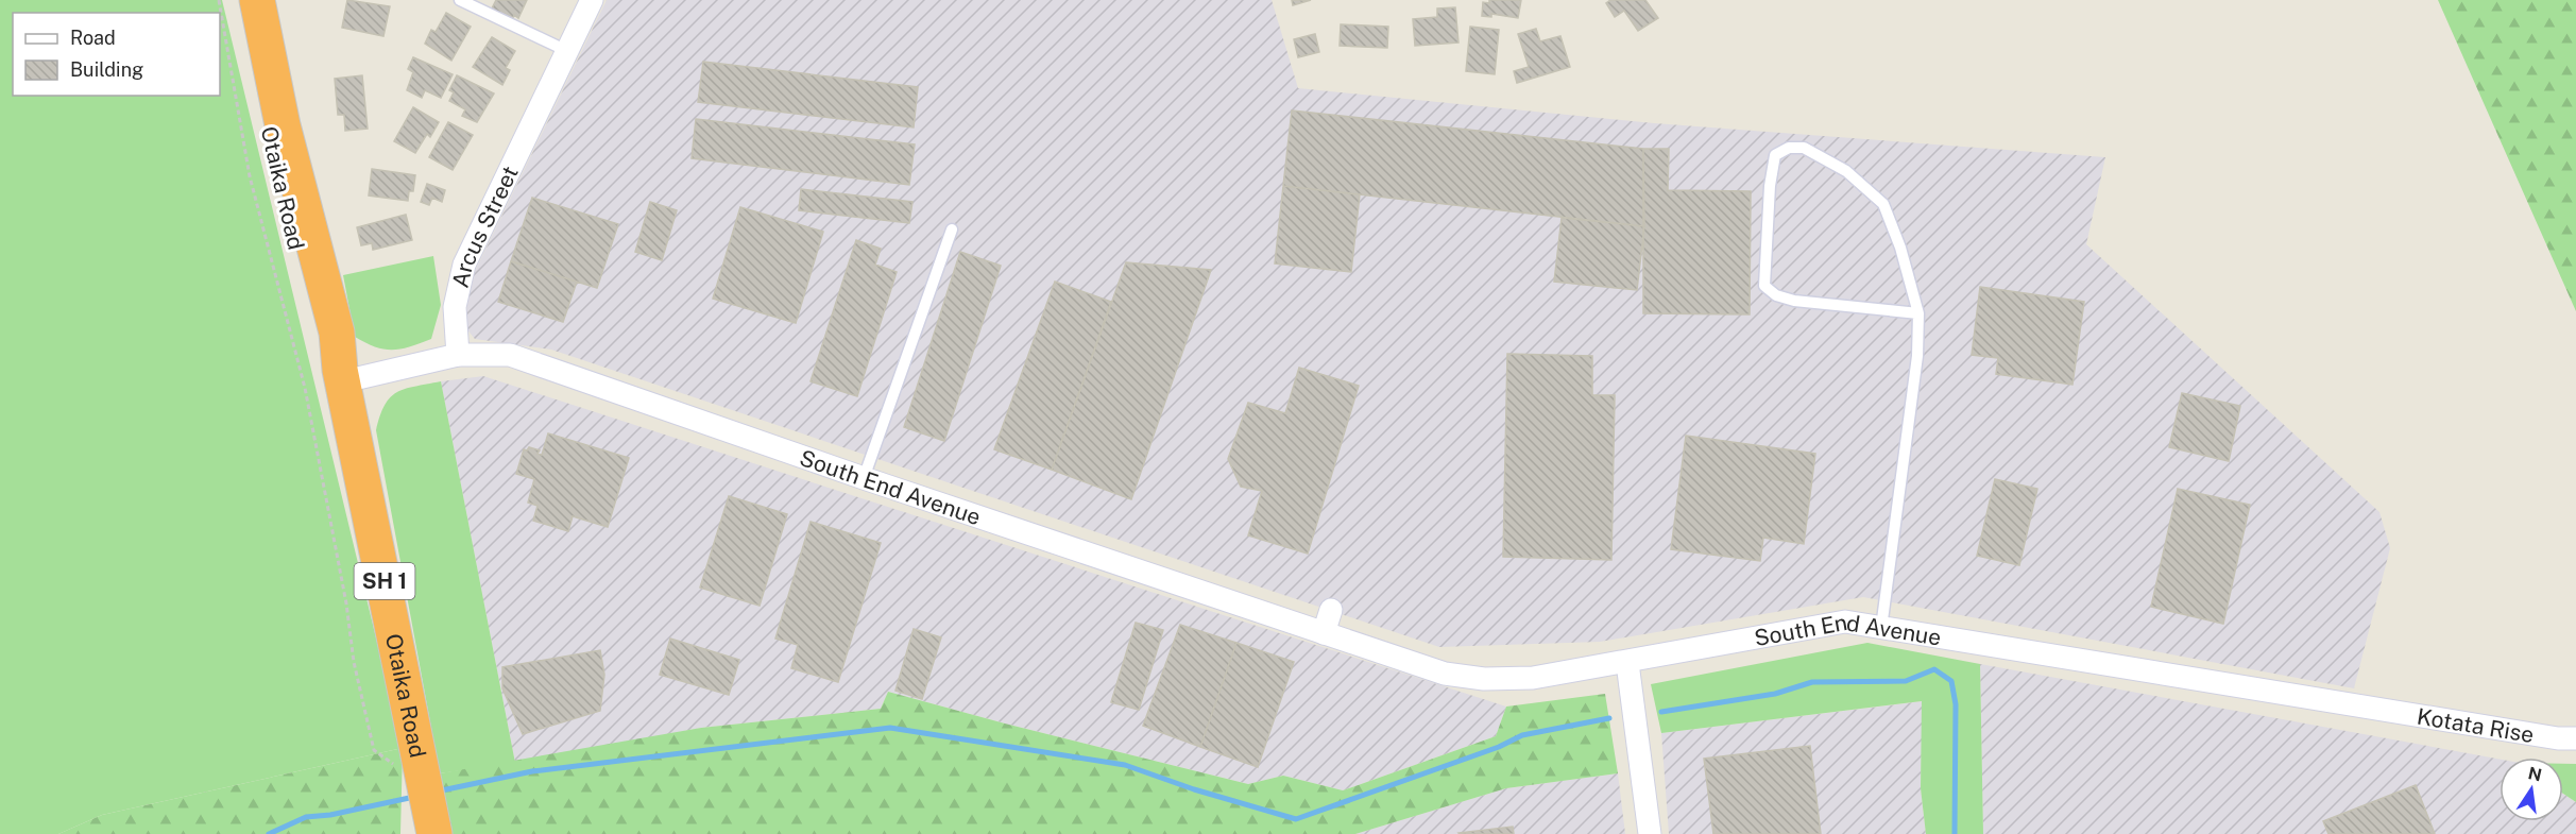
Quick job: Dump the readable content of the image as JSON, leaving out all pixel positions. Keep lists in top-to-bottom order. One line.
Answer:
{"streets":{"highway":["Otaika Road","SH 1"],"street":["Arcus Street","South End Avenue","Kotata Rise"]},"crossings":[["Arcus Street","South End Avenue"],["South End Avenue","Kotata Rise"]],"legend":["Road","Building"],"north":"top"}
